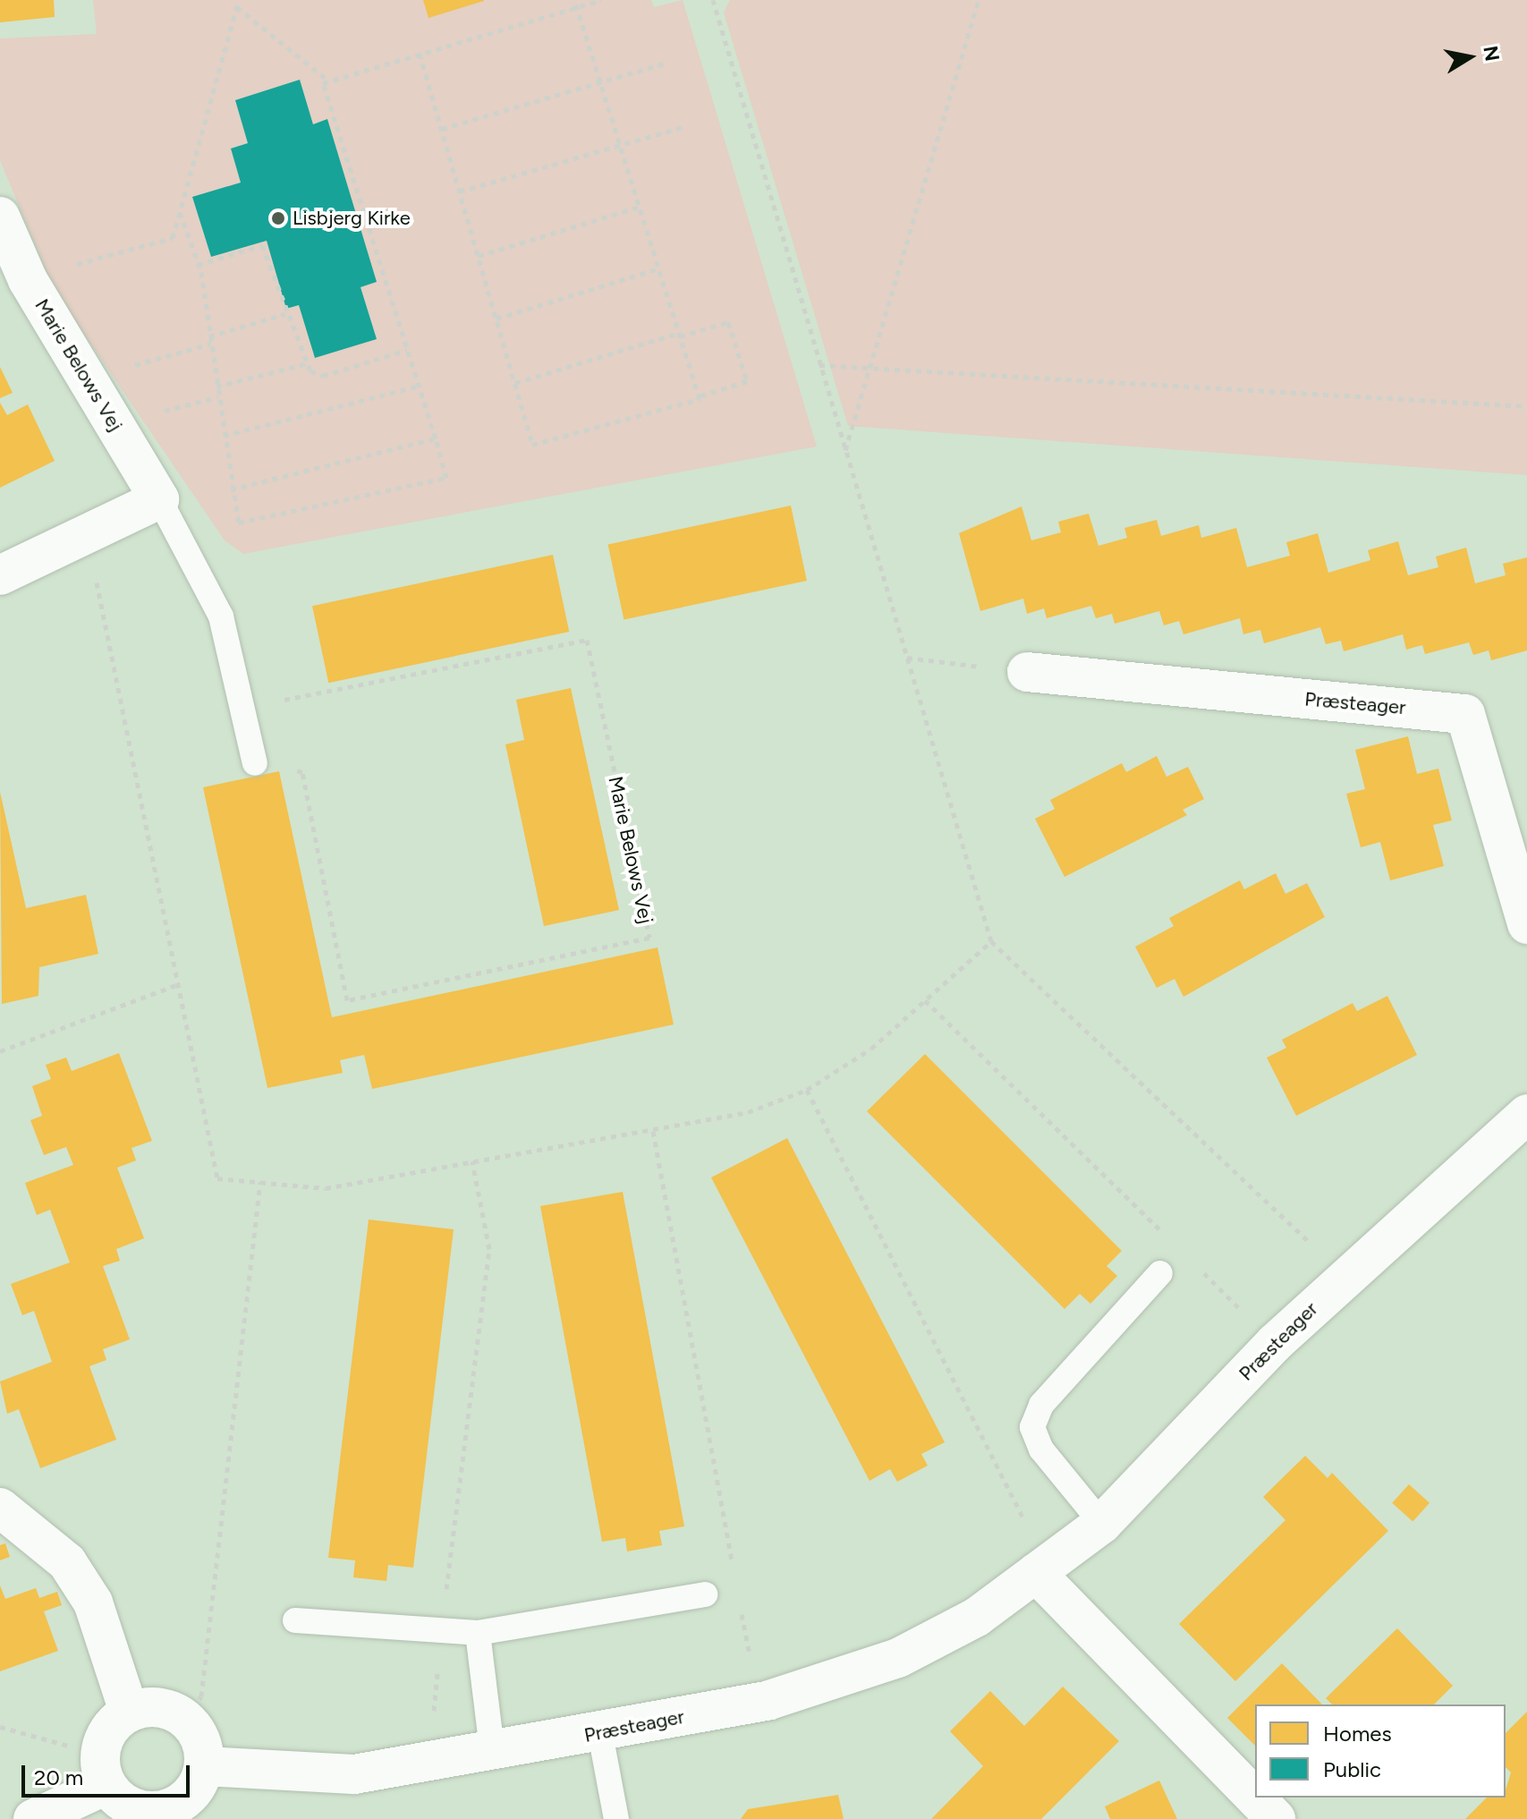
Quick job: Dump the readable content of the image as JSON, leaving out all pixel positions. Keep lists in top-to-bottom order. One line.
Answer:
{"streets":{"street":["Marie Belows Vej","Præsteager"]},"places":["Lisbjerg Kirke"],"legend":["Homes","Public"],"scale_bar":"20 m","north":"right"}
